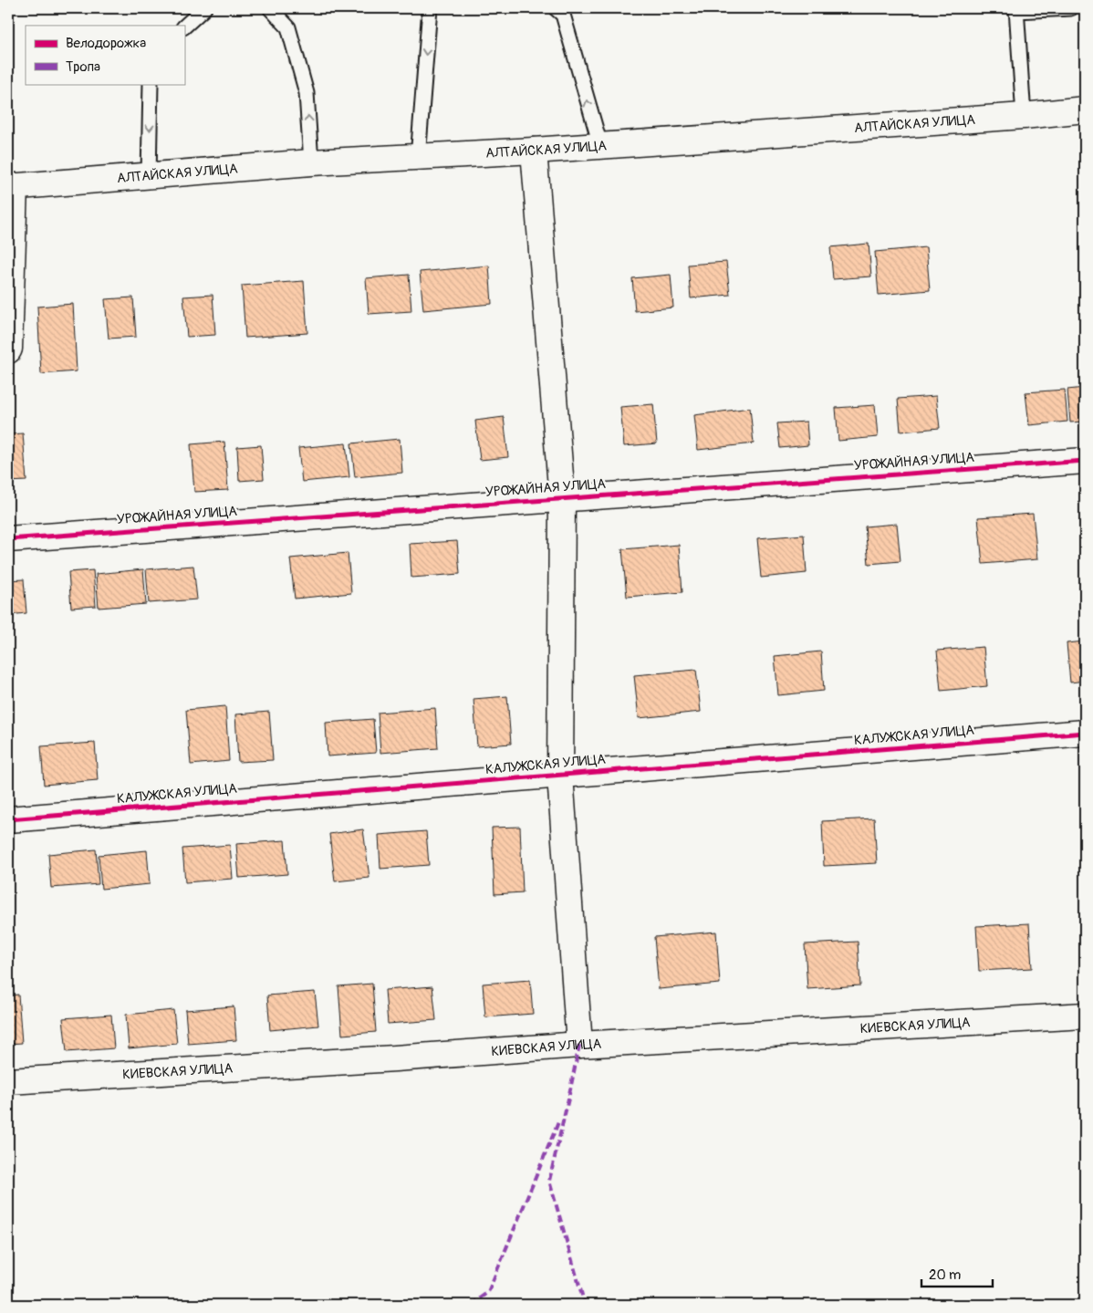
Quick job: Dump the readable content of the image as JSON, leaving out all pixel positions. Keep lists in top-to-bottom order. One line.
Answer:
{"streets":{"street":["АЛТАЙСКАЯ УЛИЦА","УРОЖАЙНАЯ УЛИЦА","КАЛУЖСКАЯ УЛИЦА","КИЕВСКАЯ УЛИЦА"]},"legend":["Велодорожка","Тропа"],"scale_bar":"20 m"}
